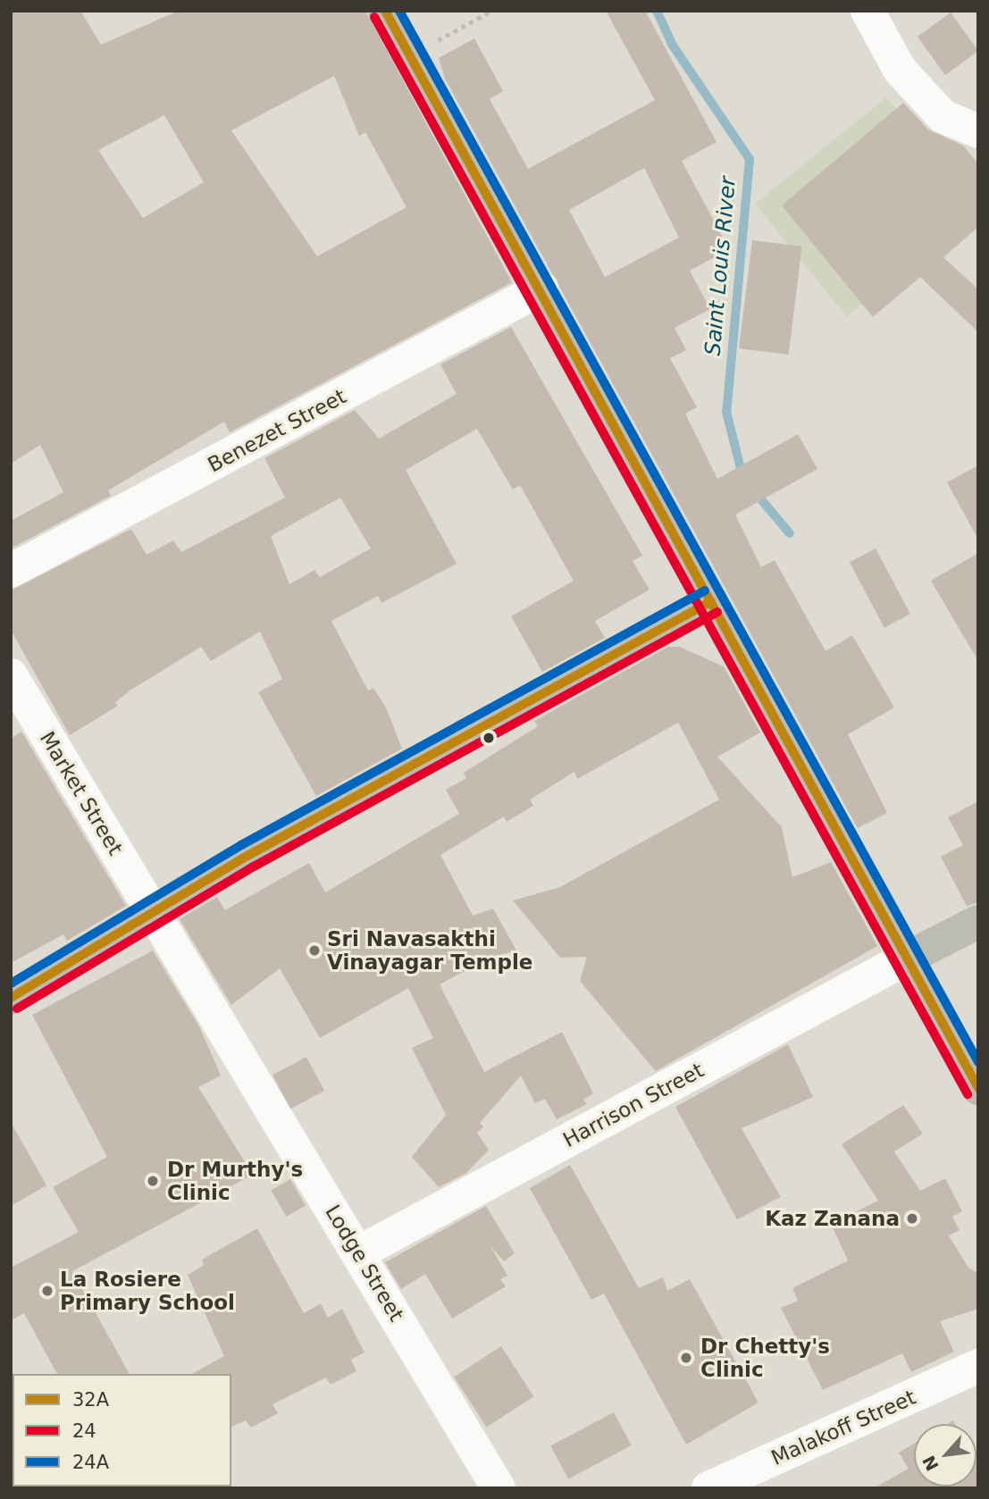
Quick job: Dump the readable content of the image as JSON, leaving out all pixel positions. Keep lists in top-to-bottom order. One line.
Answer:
{"streets":{"street":["Benezet Street","Market Street","Harrison Street","Lodge Street","Malakoff Street"]},"crossings":[["Market Street","Lodge Street"],["Harrison Street","Lodge Street"]],"water":["Saint Louis River"],"places":["Sri Navasakthi Vinayagar Temple","Dr Murthy's Clinic","Kaz Zanana","La Rosiere Primary School","Dr Chetty's Clinic"],"lines":["transit line 32A","transit line 24A","transit line 24"],"legend":["32A","24","24A"],"north":"bottom left"}
